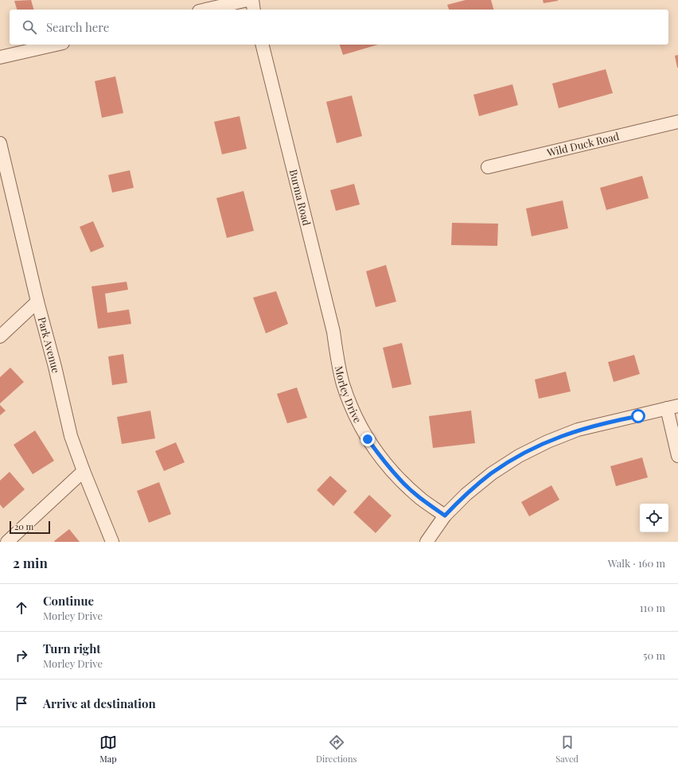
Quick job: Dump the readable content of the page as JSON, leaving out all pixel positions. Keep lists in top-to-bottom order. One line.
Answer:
{"streets":{"street":["Wild Duck Road","Burma Road","Park Avenue","Morley Drive"]},"crossings":[["Burma Road","Morley Drive"]],"scale_bar":"20 m","page":{"search":"Search here","scale":"20 m","heading":["2 min","Walk · 160 m"],"list":[["Continue","Morley Drive","110 m"],["Turn right","Morley Drive","50 m"],"Arrive at destination"],"nav":["Map","Directions","Saved"]}}
